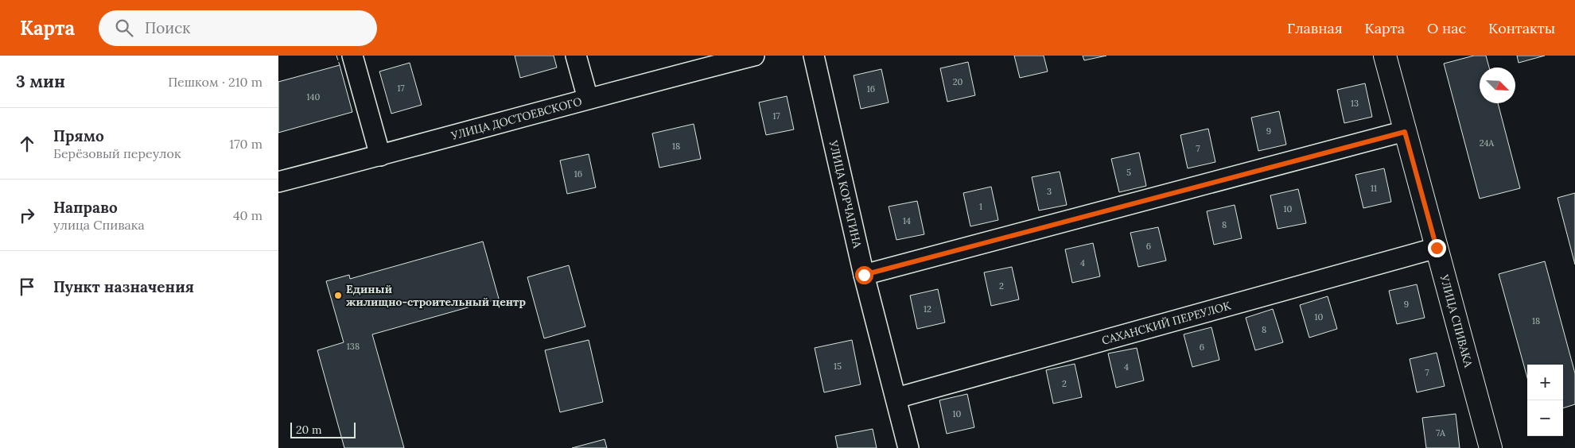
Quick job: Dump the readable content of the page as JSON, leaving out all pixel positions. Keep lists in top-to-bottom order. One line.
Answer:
{"streets":{"street":["УЛИЦА ДОСТОЕВСКОГО","УЛИЦА КОРЧАГИНА","УЛИЦА СПИВАКА","САХАНСКИЙ ПЕРЕУЛОК"]},"crossings":[["УЛИЦА КОРЧАГИНА","САХАНСКИЙ ПЕРЕУЛОК"],["УЛИЦА СПИВАКА","САХАНСКИЙ ПЕРЕУЛОК"]],"places":["Единый жилищно-строительный центр"],"house_numbers":["20","17","16","140","13","17","9","24А","18","7","5","16","11","3","1","10","14","8","6","4","2","9","12","10","18","8","138","6","15","4","7","2","10","7А"],"scale_bar":"20 m","north":"bottom right","page":{"header":"Карта","search":"Поиск","nav":["Главная","Карта","О нас","Контакты"],"heading":["3 мин","Пешком · 210 m"],"list":[["Прямо","Берёзовый переулок","170 m"],["Направо","улица Спивака","40 m"],"Пункт назначения"],"map_buttons":["+","−"],"scale":"20 m"}}
